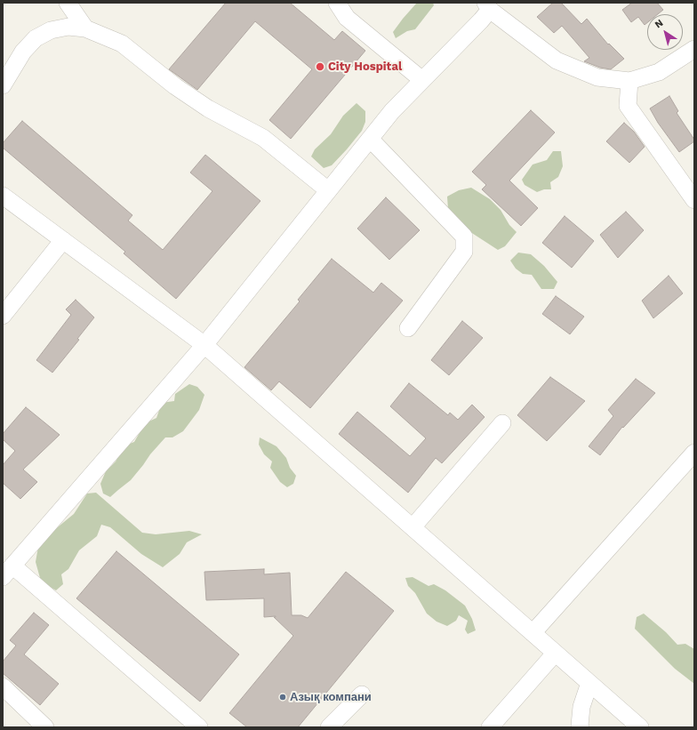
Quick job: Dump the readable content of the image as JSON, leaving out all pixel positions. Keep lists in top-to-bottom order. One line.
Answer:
{"places":["City Hospital","Азық компани"],"north":"top left"}
